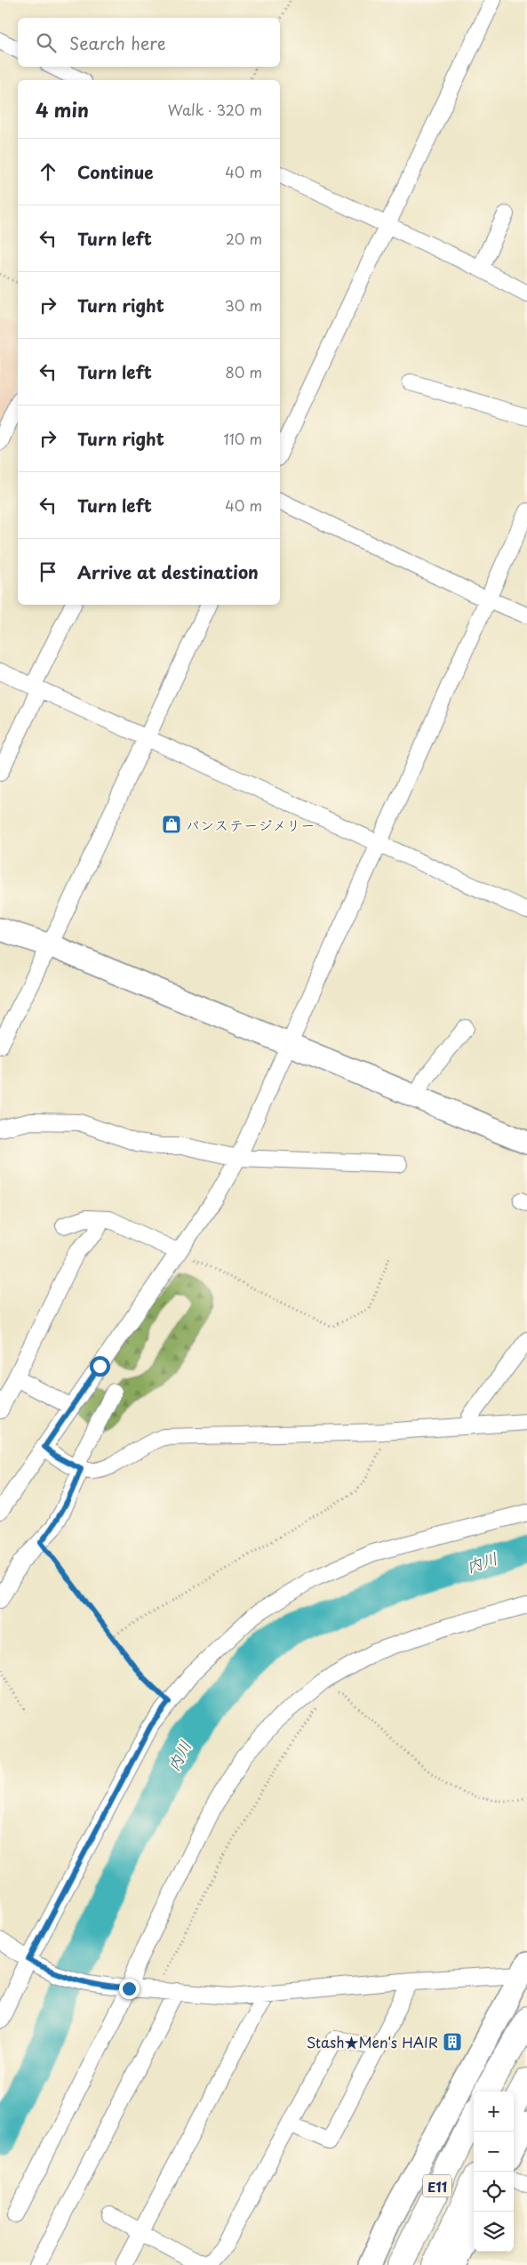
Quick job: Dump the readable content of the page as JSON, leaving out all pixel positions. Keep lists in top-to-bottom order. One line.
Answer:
{"streets":{"highway":["E11"]},"water":["内川"],"places":{"shop":["パンステージメリー"],"building":["Stash★Men's HAIR"]},"page":{"search":"Search here","heading":["4 min","Walk · 320 m"],"list":[["Continue","40 m"],["Turn left","20 m"],["Turn right","30 m"],["Turn left","80 m"],["Turn right","110 m"],["Turn left","40 m"],"Arrive at destination"],"map_buttons":["+","−"]}}
